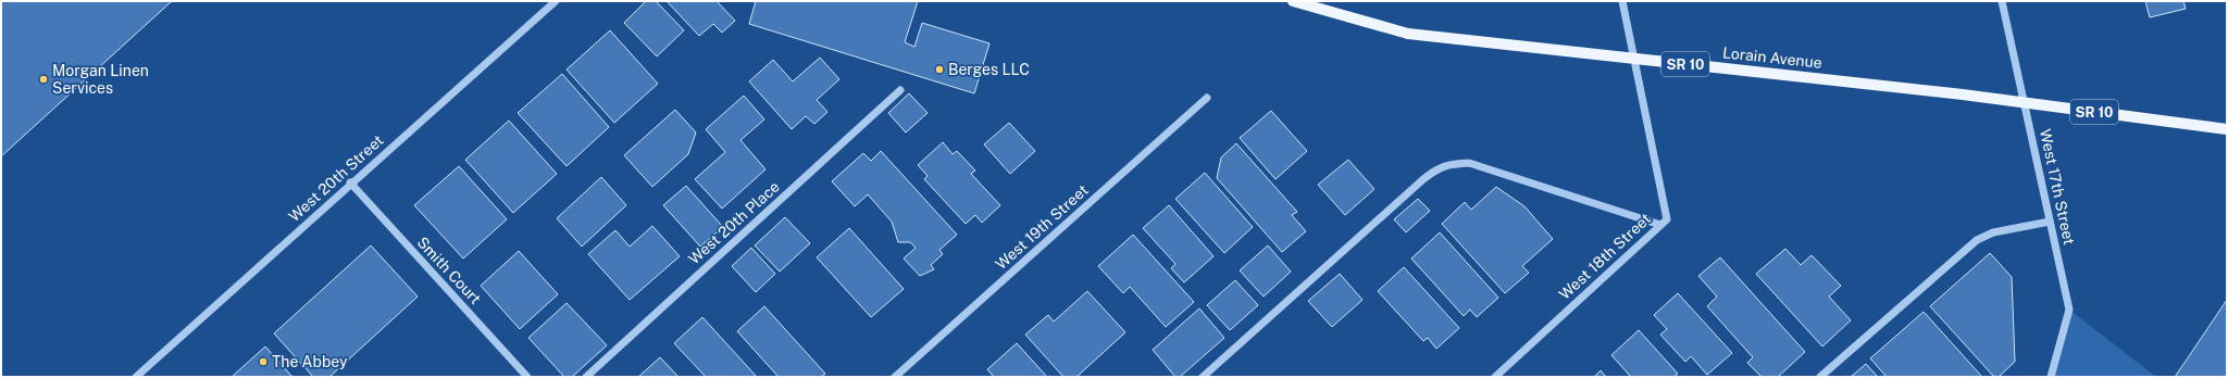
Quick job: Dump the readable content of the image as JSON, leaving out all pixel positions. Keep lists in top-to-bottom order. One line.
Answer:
{"streets":{"main road":["Lorain Avenue","SR 10"],"street":["West 20th Street","West 17th Street","West 20th Place","West 19th Street","West 18th Street","Smith Court"]},"crossings":[["West 20th Street","Smith Court"]],"places":["Berges LLC","Morgan Linen Services","The Abbey"]}
